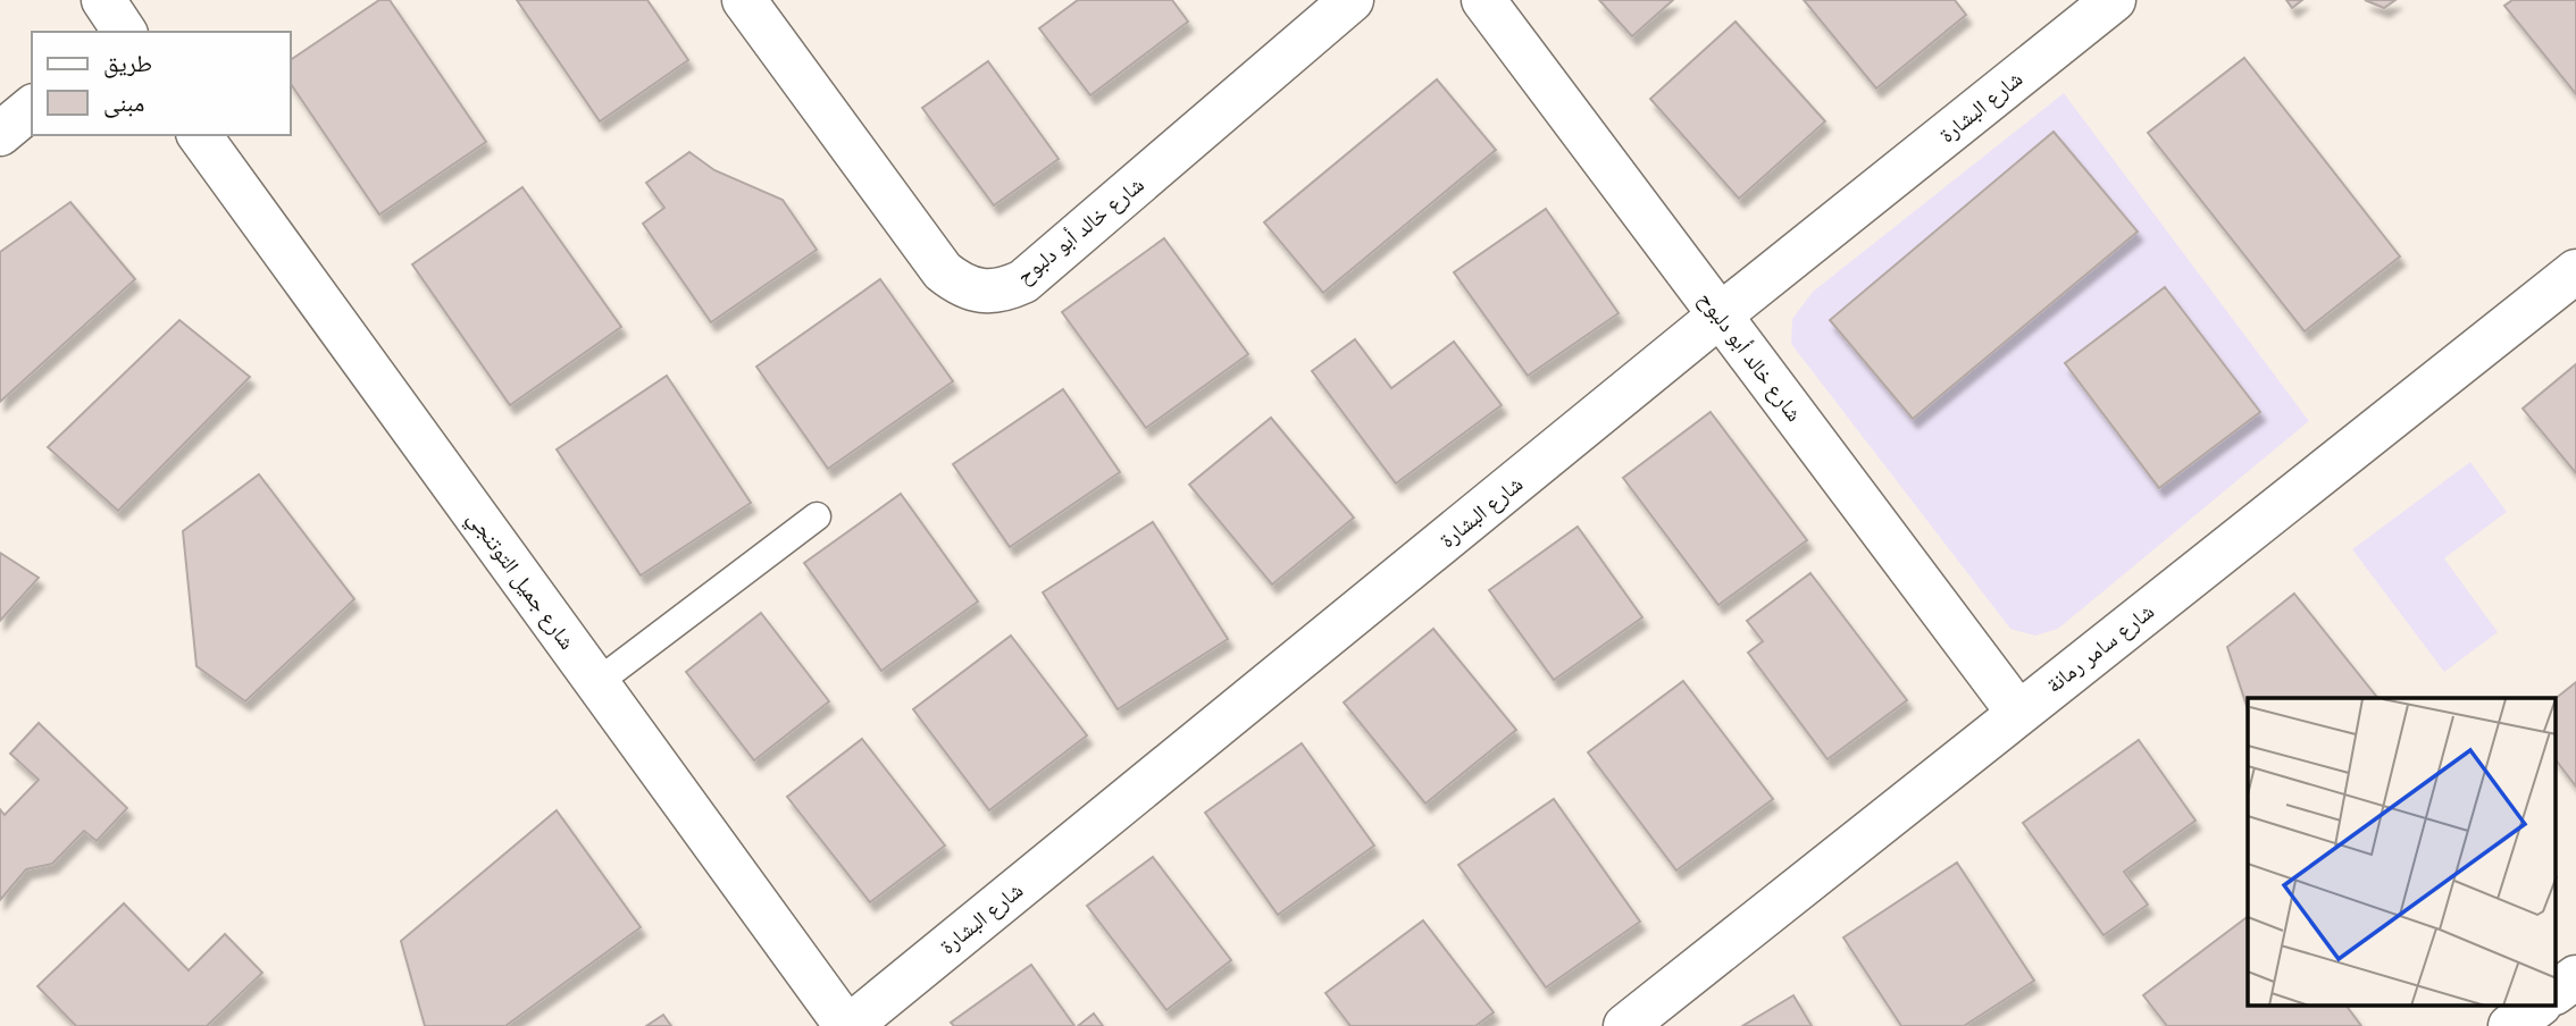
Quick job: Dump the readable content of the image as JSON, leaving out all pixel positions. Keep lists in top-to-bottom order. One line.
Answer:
{"streets":{"street":["شارع البشارة","شارع خالد أبو دلبوح","شارع جميل التوتنجي","شارع سامر رمانة"]},"crossings":[["شارع البشارة","شارع خالد أبو دلبوح"],["شارع البشارة","شارع جميل التوتنجي"],["شارع خالد أبو دلبوح","شارع سامر رمانة"]],"legend":["طريق","مبنى"]}
